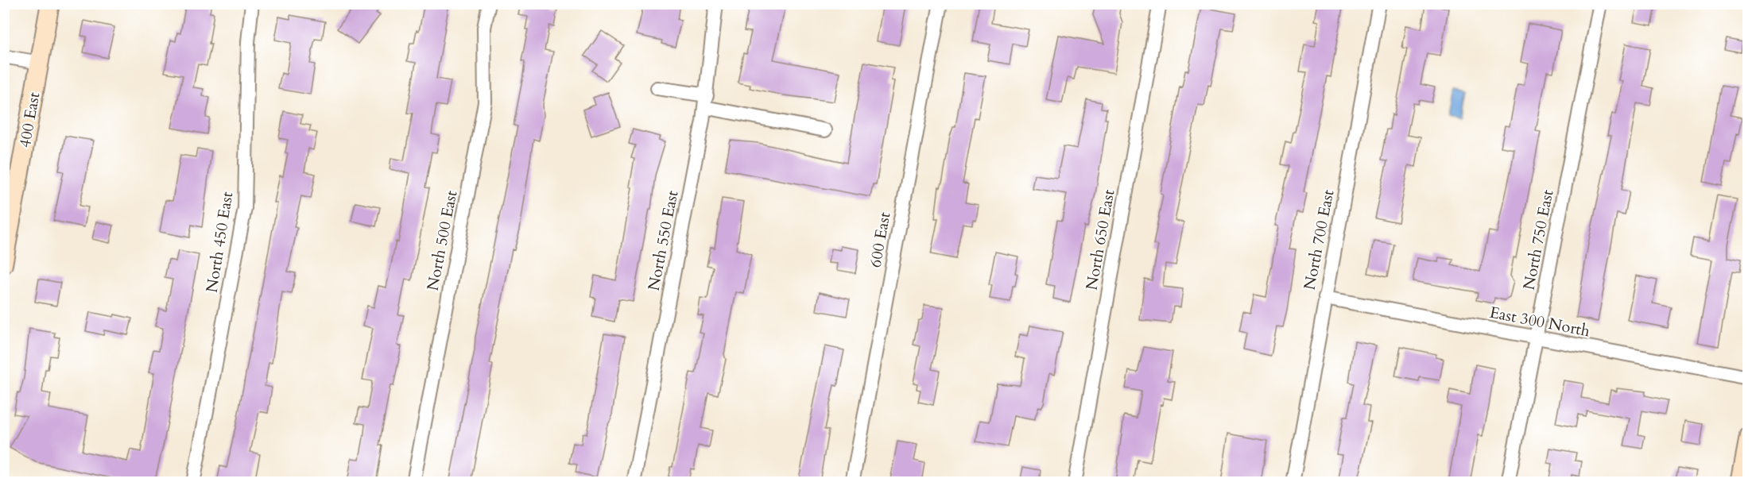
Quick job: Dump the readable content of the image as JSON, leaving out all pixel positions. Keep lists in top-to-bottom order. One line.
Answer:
{"streets":{"street":["400 East","600 East","North 650 East","North 700 East","North 750 East","North 500 East","North 550 East","North 450 East","East 300 North"]},"crossings":[["North 700 East","East 300 North"],["North 750 East","East 300 North"]]}
